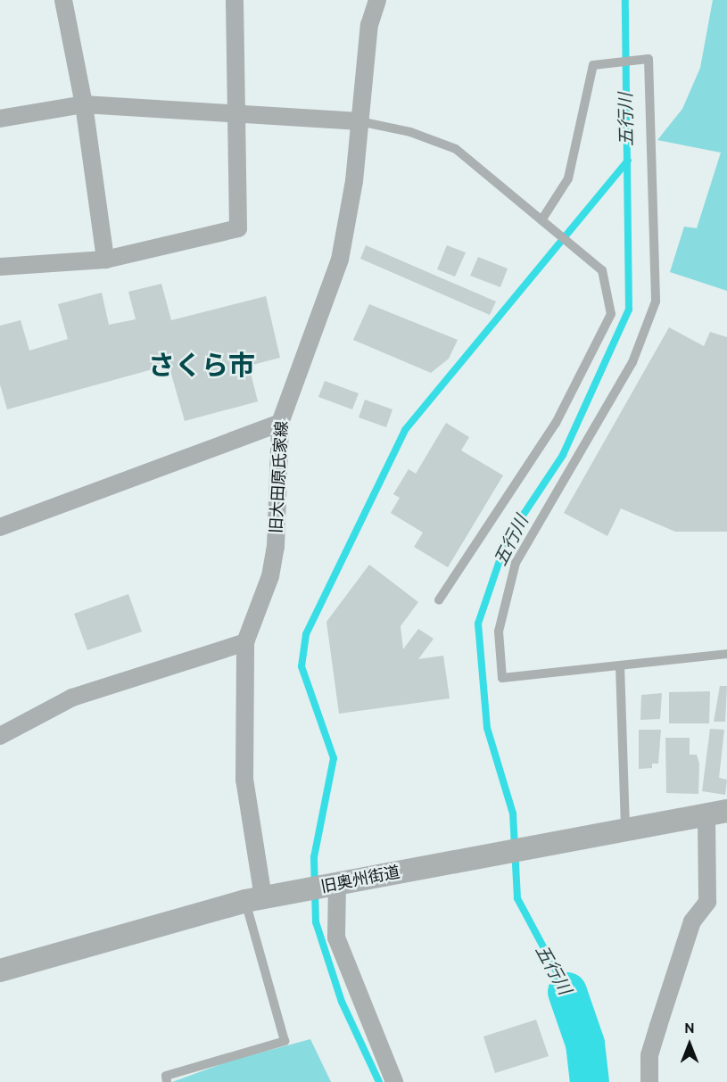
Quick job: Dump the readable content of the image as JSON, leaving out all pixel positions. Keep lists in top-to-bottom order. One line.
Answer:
{"streets":{"street":["旧大田原氏家線","旧奥州街道"]},"crossings":[["旧大田原氏家線","旧奥州街道"]],"districts":["さくら市"],"water":["五行川"],"north":"top"}
